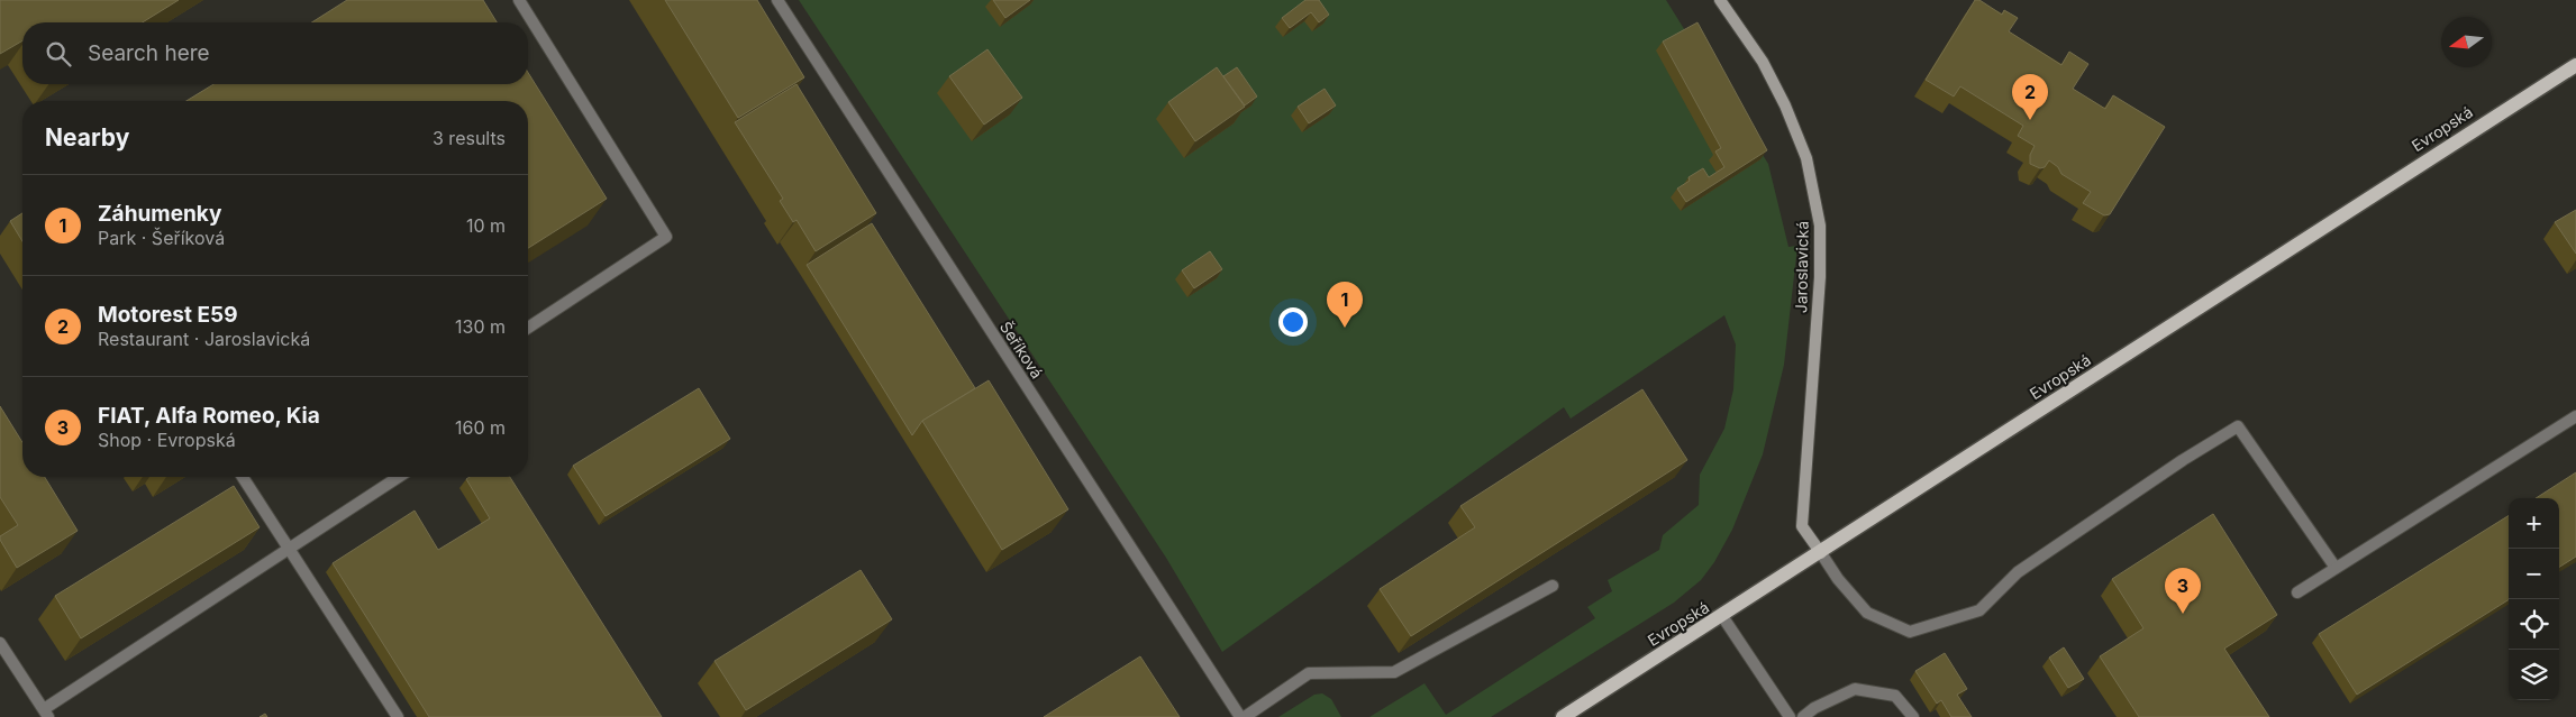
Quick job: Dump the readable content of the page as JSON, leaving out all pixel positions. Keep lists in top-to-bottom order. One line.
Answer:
{"streets":{"main road":["Evropská"],"street":["Jaroslavická","Šeříková"]},"crossings":[["Evropská","Jaroslavická"]],"north":"left","page":{"search":"Search here","pins":["2","1","3"],"heading":["Nearby","3 results"],"list":[{"mark":"1","name":"Záhumenky","note":"Park · Šeříková","value":"10 m"},{"mark":"2","name":"Motorest E59","note":"Restaurant · Jaroslavická","value":"130 m"},{"mark":"3","name":"FIAT, Alfa Romeo, Kia","note":"Shop · Evropská","value":"160 m"}],"map_buttons":["+","−"]}}
